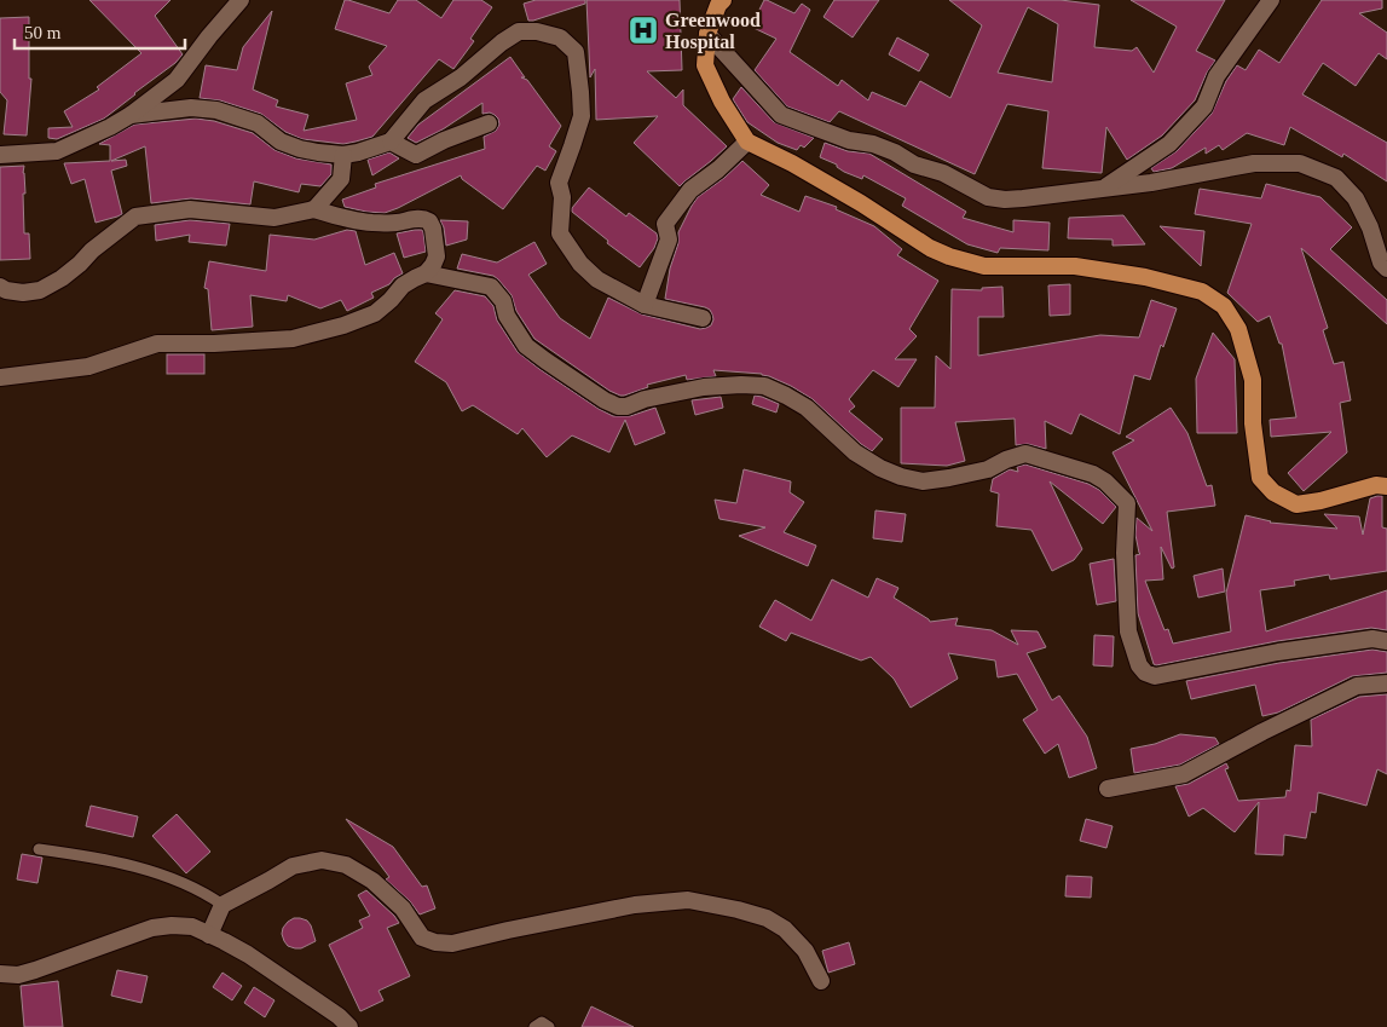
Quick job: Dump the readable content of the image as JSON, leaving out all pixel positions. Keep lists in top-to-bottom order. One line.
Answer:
{"places":{"hospital":["Greenwood Hospital"]},"scale_bar":"50 m"}
